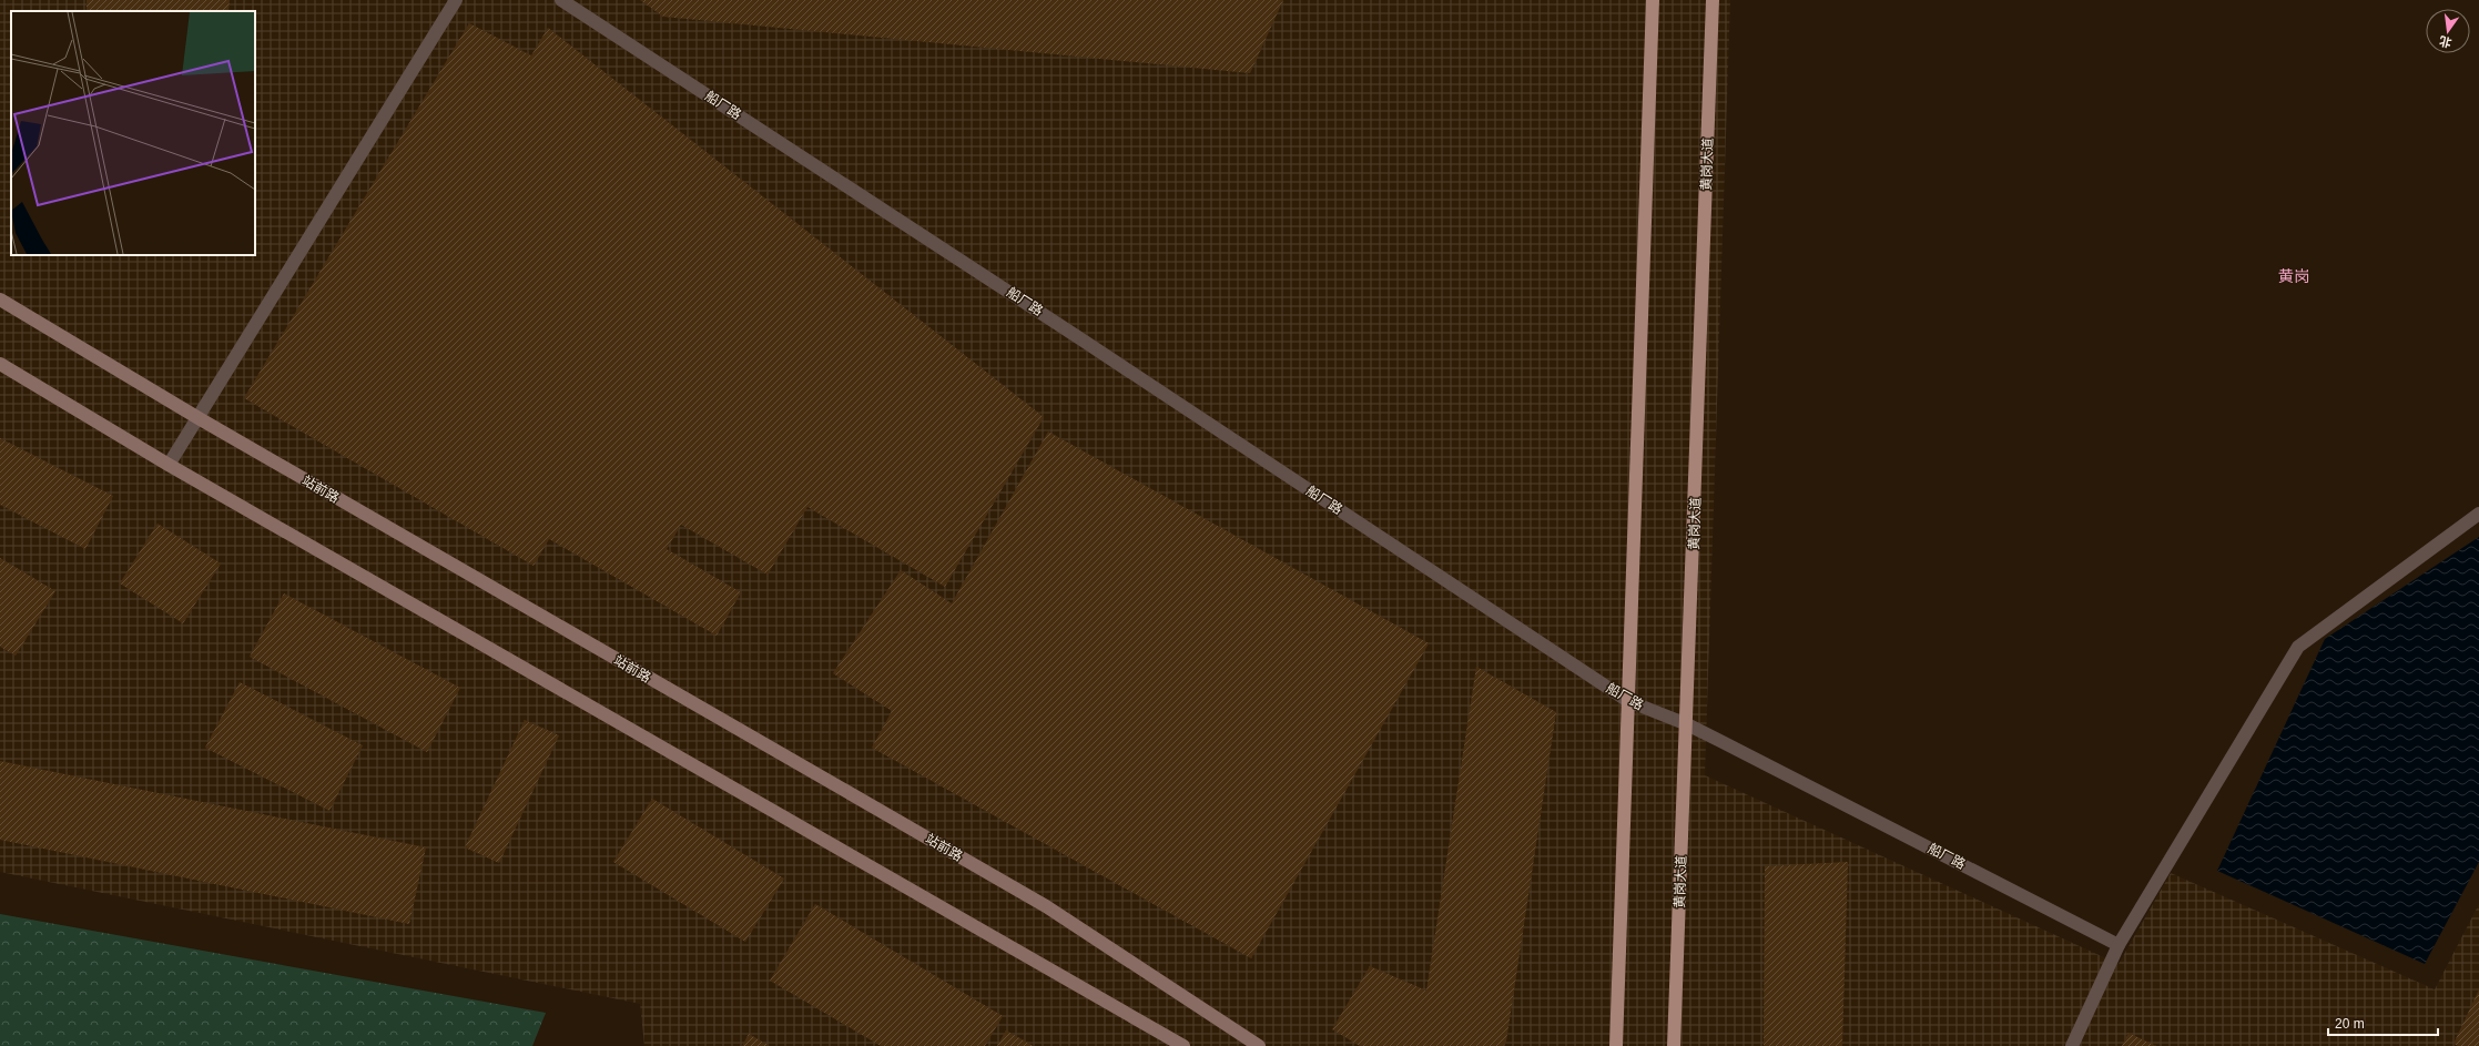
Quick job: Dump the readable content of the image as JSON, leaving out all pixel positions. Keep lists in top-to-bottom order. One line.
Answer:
{"streets":{"main road":["黄岗大道"],"street":["船厂路","站前路"]},"crossings":[["船厂路","黄岗大道"]],"districts":["黄岗"],"scale_bar":"20 m","north":"bottom"}
